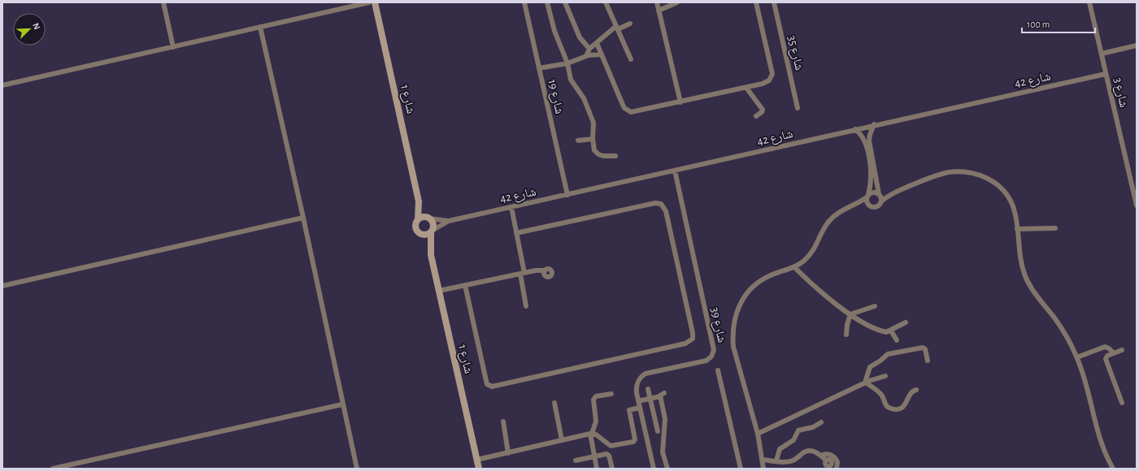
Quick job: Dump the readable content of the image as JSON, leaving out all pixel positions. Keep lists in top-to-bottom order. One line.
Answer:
{"streets":{"street":["شارع 35","شارع 42","شارع 3","شارع 19","شارع 1","شارع 39"]},"crossings":[["شارع 42","شارع 3"],["شارع 42","شارع 19"],["شارع 42","شارع 1"],["شارع 42","شارع 39"]],"scale_bar":"100 m","north":"top right"}
